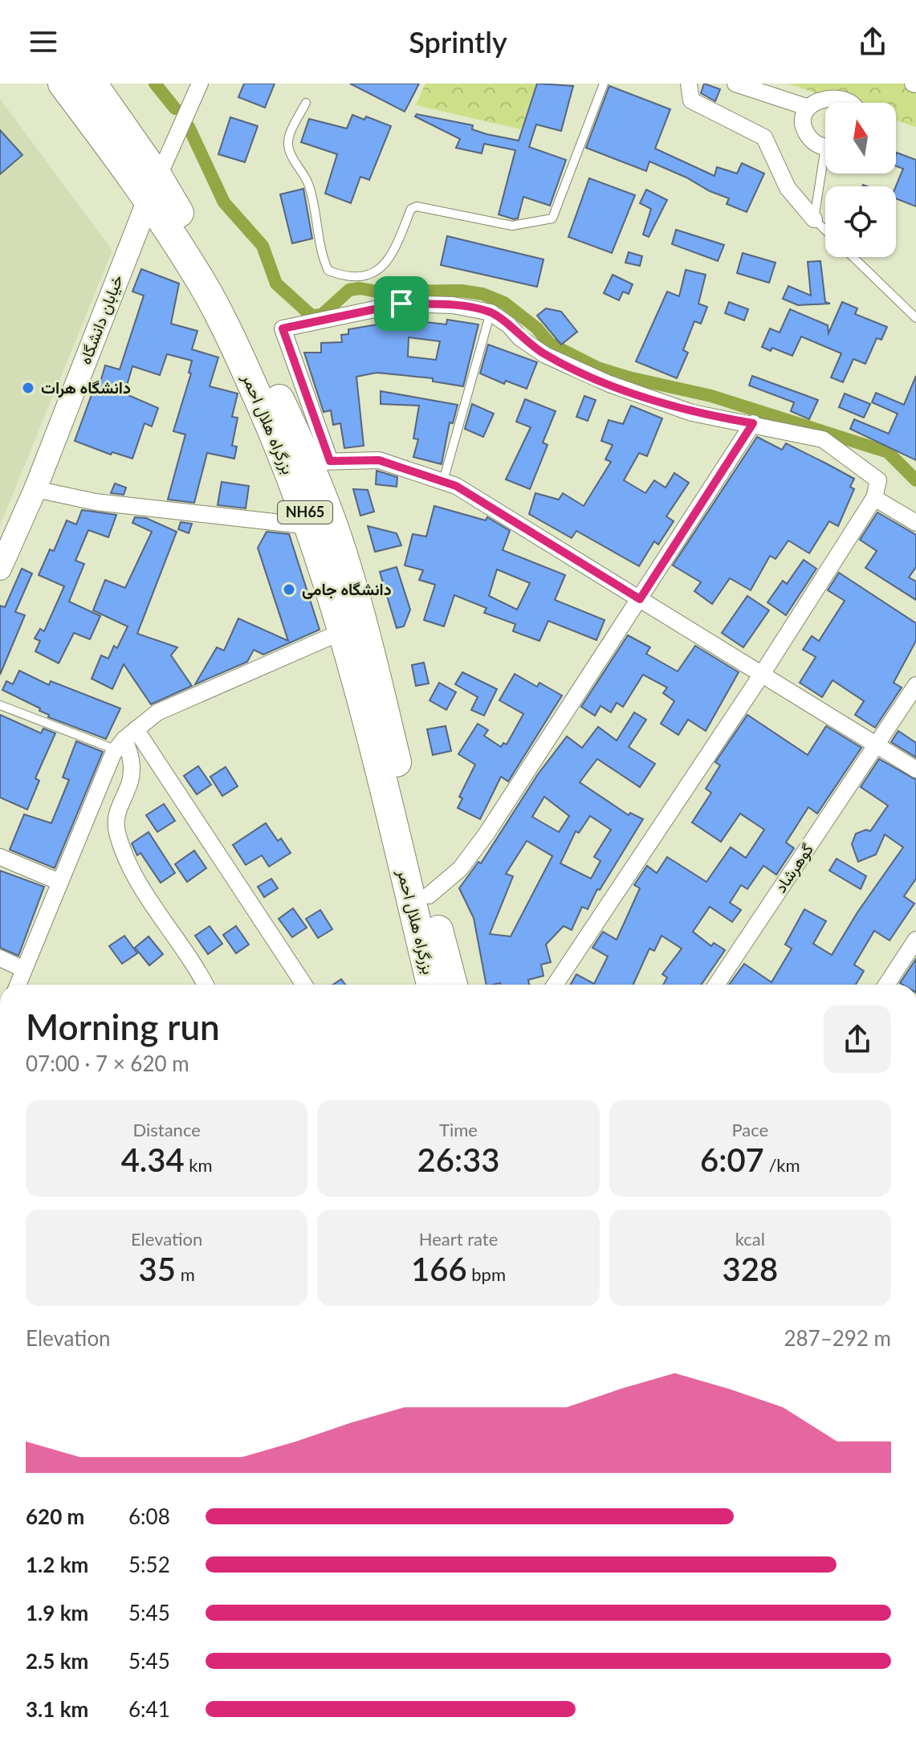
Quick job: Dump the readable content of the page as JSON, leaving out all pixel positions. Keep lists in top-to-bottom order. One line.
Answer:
{"streets":{"highway":["بزرگراه هلال احمر","NH65"],"street":["خیابان دانشگاه","گوهرشاد"]},"crossings":[["خیابان دانشگاه","بزرگراه هلال احمر"]],"places":["دانشگاه هرات","دانشگاه جامی"],"north":"top","page":{"header":"Sprintly","heading":["Morning run","07:00 · 7 × 620 m"],"stats":[["Distance","4.34 km"],["Time","26:33"],["Pace","6:07 /km"],["Elevation","35 m"],["Heart rate","166 bpm"],["kcal","328"]],"chart":["Elevation","287–292 m"],"list":[{"name":"620 m","note":"6:08"},{"name":"1.2 km","note":"5:52"},{"name":"1.9 km","note":"5:45"},{"name":"2.5 km","note":"5:45"},{"name":"3.1 km","note":"6:41"}]}}
